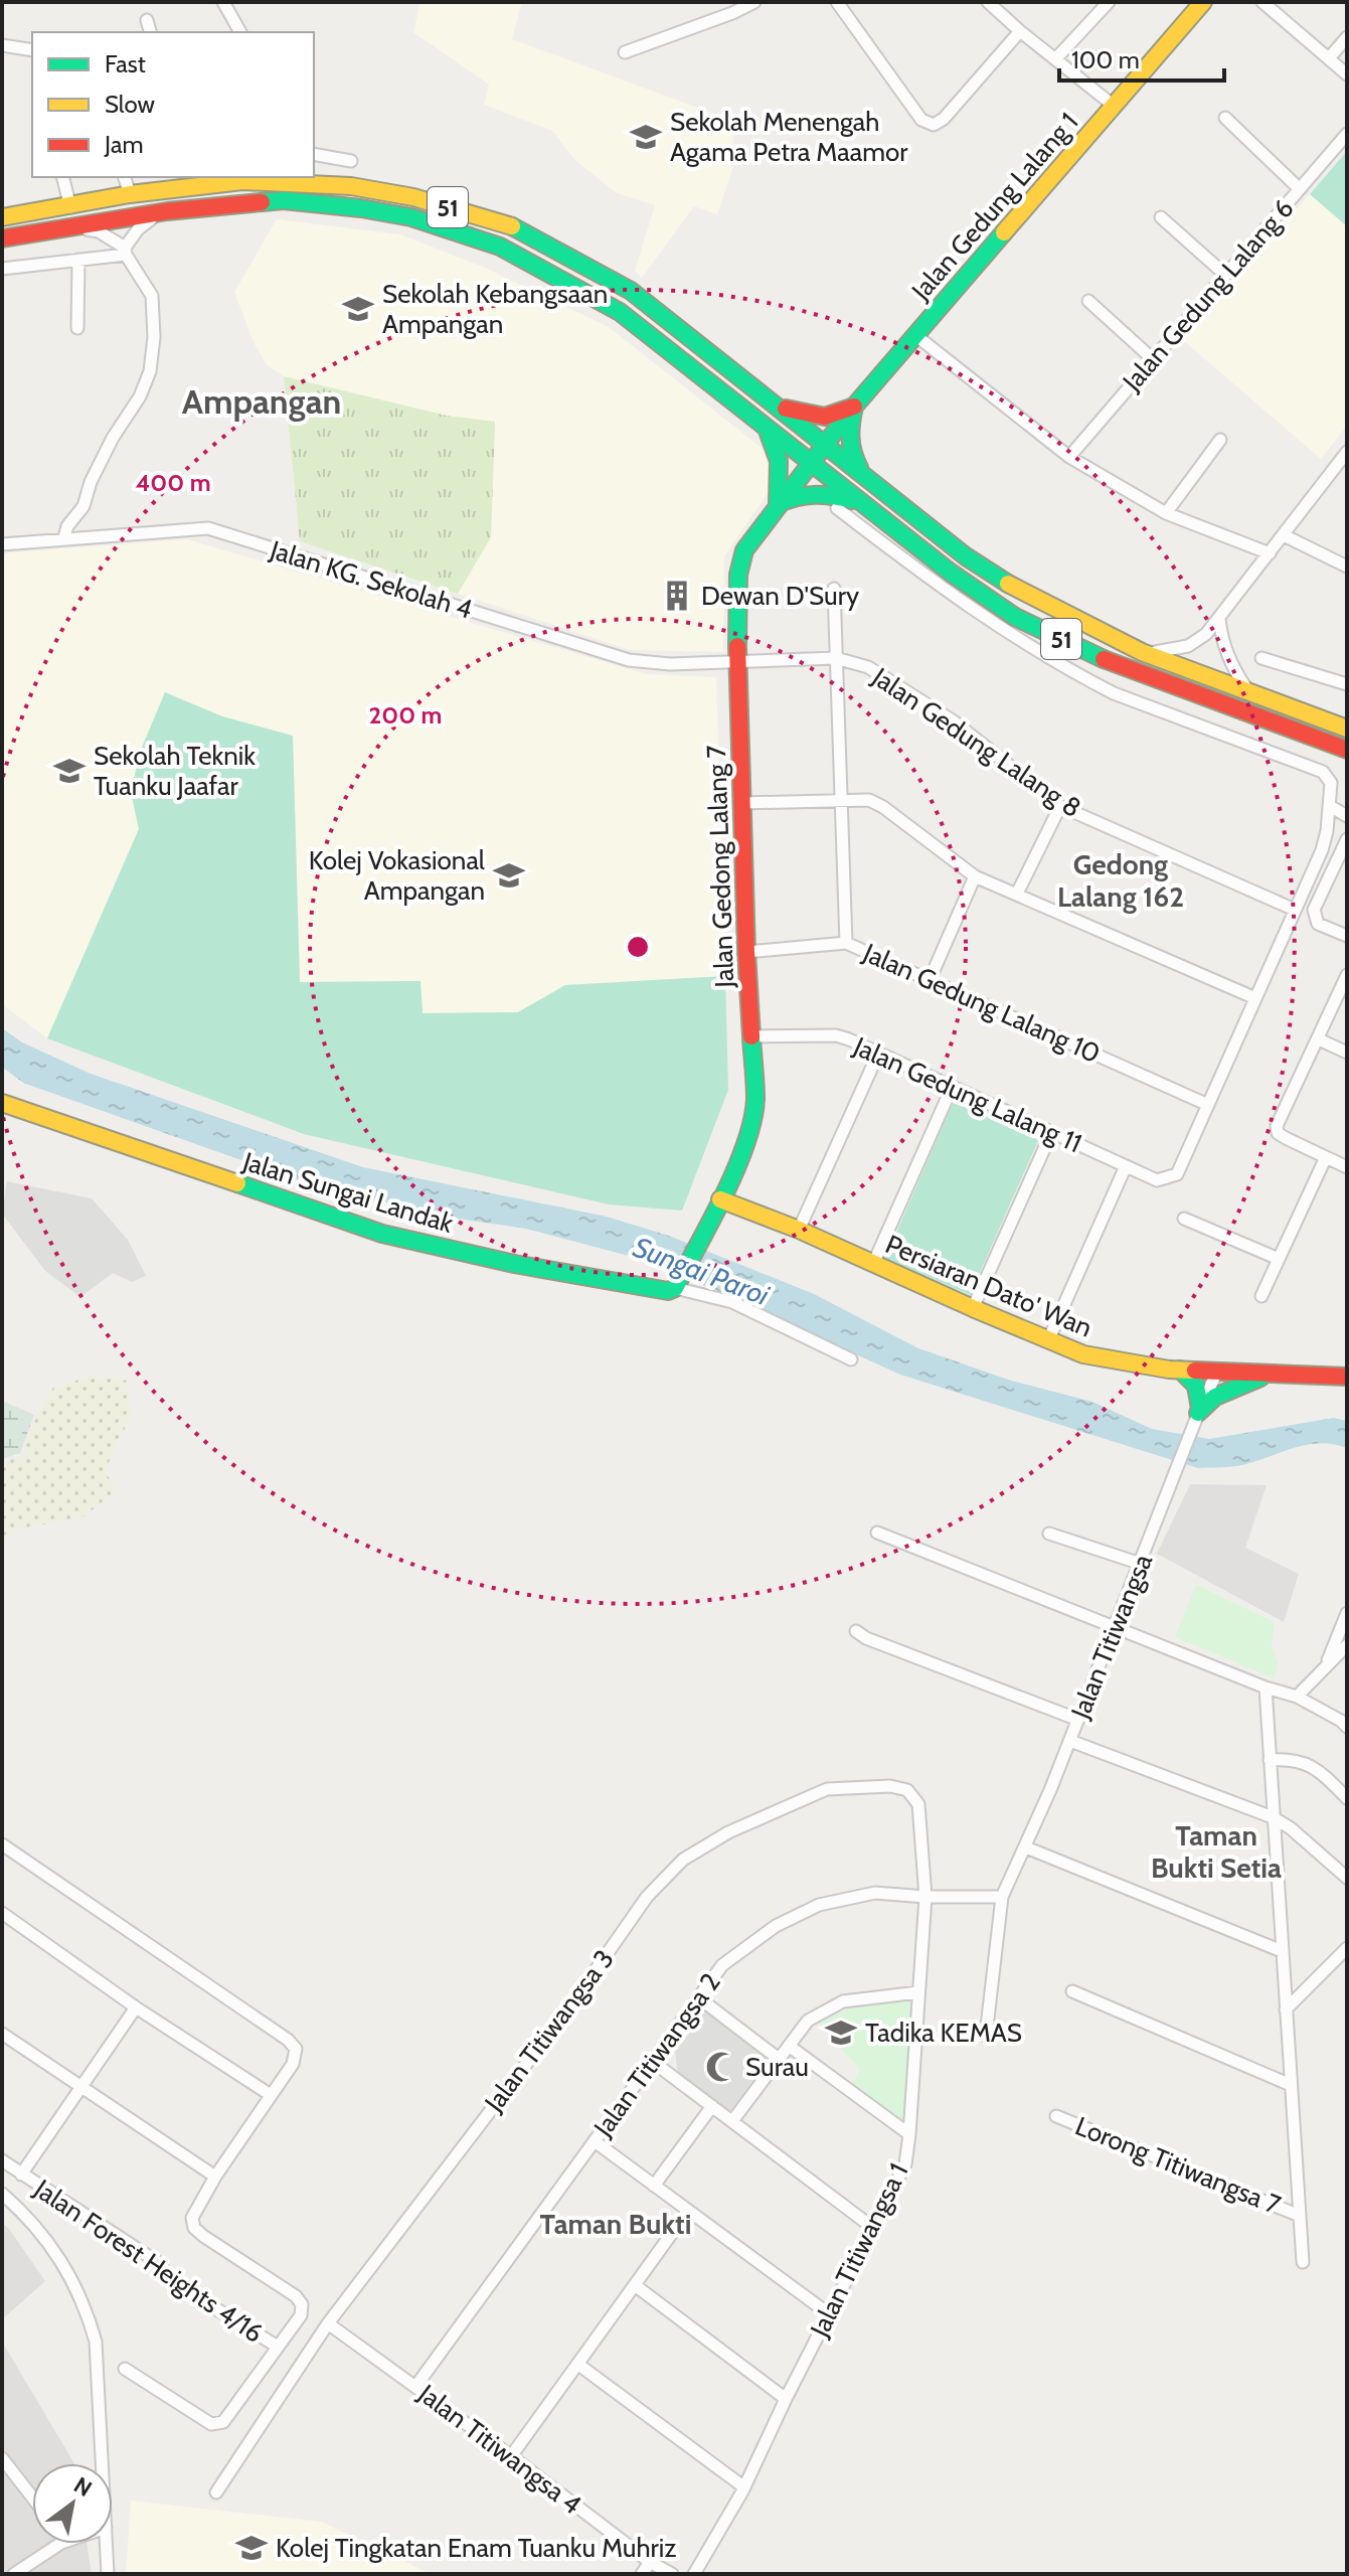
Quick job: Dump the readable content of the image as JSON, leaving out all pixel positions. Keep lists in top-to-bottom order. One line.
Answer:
{"streets":{"main road":["Jalan Gedung Lalang 1","51","Jalan Gedong Lalang 7","Jalan Sungai Landak","Persiaran Dato' Wan"],"street":["Jalan Gedung Lalang 6","Jalan KG. Sekolah 4","Jalan Gedung Lalang 8","Jalan Gedung Lalang 10","Jalan Gedung Lalang 11","Jalan Titiwangsa","Jalan Titiwangsa 3","Jalan Titiwangsa 2","Lorong Titiwangsa 7","Jalan Titiwangsa 1","Jalan Forest Heights 4/16","Jalan Titiwangsa 4"]},"crossings":[["Jalan Gedung Lalang 1","51"],["Jalan Gedung Lalang 1","Jalan Gedong Lalang 7"],["51","Jalan Gedong Lalang 7"],["Jalan KG. Sekolah 4","Jalan Gedung Lalang 8"],["Jalan KG. Sekolah 4","Jalan Gedong Lalang 7"],["Jalan Gedung Lalang 8","Jalan Gedong Lalang 7"],["Jalan Gedong Lalang 7","Jalan Gedung Lalang 10"],["Jalan Gedong Lalang 7","Jalan Gedung Lalang 11"],["Jalan Gedong Lalang 7","Jalan Sungai Landak"],["Jalan Gedong Lalang 7","Persiaran Dato' Wan"],["Jalan Gedung Lalang 10","Jalan Gedung Lalang 11"],["Persiaran Dato' Wan","Jalan Titiwangsa"],["Jalan Titiwangsa","Jalan Titiwangsa 2"],["Jalan Titiwangsa 3","Jalan Titiwangsa 2"],["Jalan Titiwangsa 3","Jalan Titiwangsa 1"],["Jalan Titiwangsa 3","Jalan Titiwangsa 4"],["Jalan Titiwangsa 2","Jalan Titiwangsa 1"],["Jalan Titiwangsa 2","Jalan Titiwangsa 4"]],"districts":["Ampangan","Gedong Lalang 162","Taman Bukti Setia","Taman Bukti"],"water":["Sungai Paroi"],"places":{"school or university":["Sekolah Menengah Agama Petra Maamor","Sekolah Kebangsaan Ampangan","Sekolah Teknik Tuanku Jaafar","Kolej Vokasional Ampangan","Tadika KEMAS","Kolej Tingkatan Enam Tuanku Muhriz"],"building":["Dewan D'Sury"],"mosque":["Surau"]},"legend":["Fast","Slow","Jam"],"scale_bar":"100 m","north":"top right","rings":["400 m","200 m"]}
